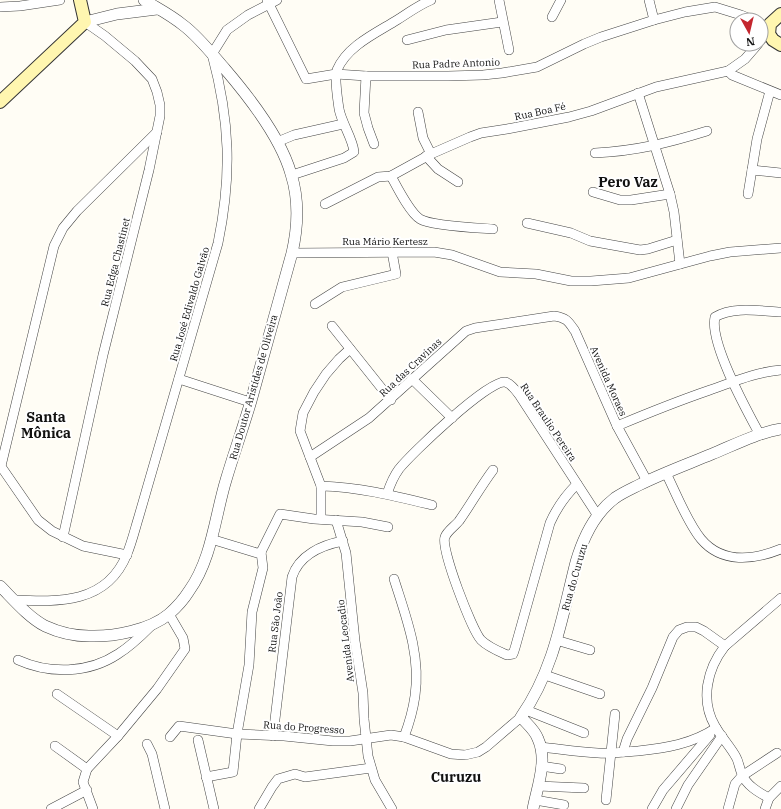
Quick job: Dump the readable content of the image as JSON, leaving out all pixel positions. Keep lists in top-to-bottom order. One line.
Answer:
{"streets":{"street":["Rua Padre Antonio","Rua Boa Fé","Rua Mário Kertesz","Rua Edga Chastinet","Rua José Edivaldo Galvão","Rua das Cravinas","Avenida Moraes","Rua Doutor Aristídes de Oliveira","Rua Braulio Pereira","Rua do Curuzu","Rua São João","Avenida Leocadio","Rua do Progresso"]},"crossings":[["Rua Mário Kertesz","Rua Doutor Aristídes de Oliveira"],["Rua José Edivaldo Galvão","Rua Doutor Aristídes de Oliveira"],["Rua das Cravinas","Avenida Moraes"],["Avenida Moraes","Rua do Curuzu"],["Rua Braulio Pereira","Rua do Curuzu"],["Rua do Curuzu","Rua do Progresso"],["Rua São João","Avenida Leocadio"],["Rua São João","Rua do Progresso"],["Avenida Leocadio","Rua do Progresso"]],"districts":["Pero Vaz","Santa Mônica","Curuzu"],"north":"bottom"}
